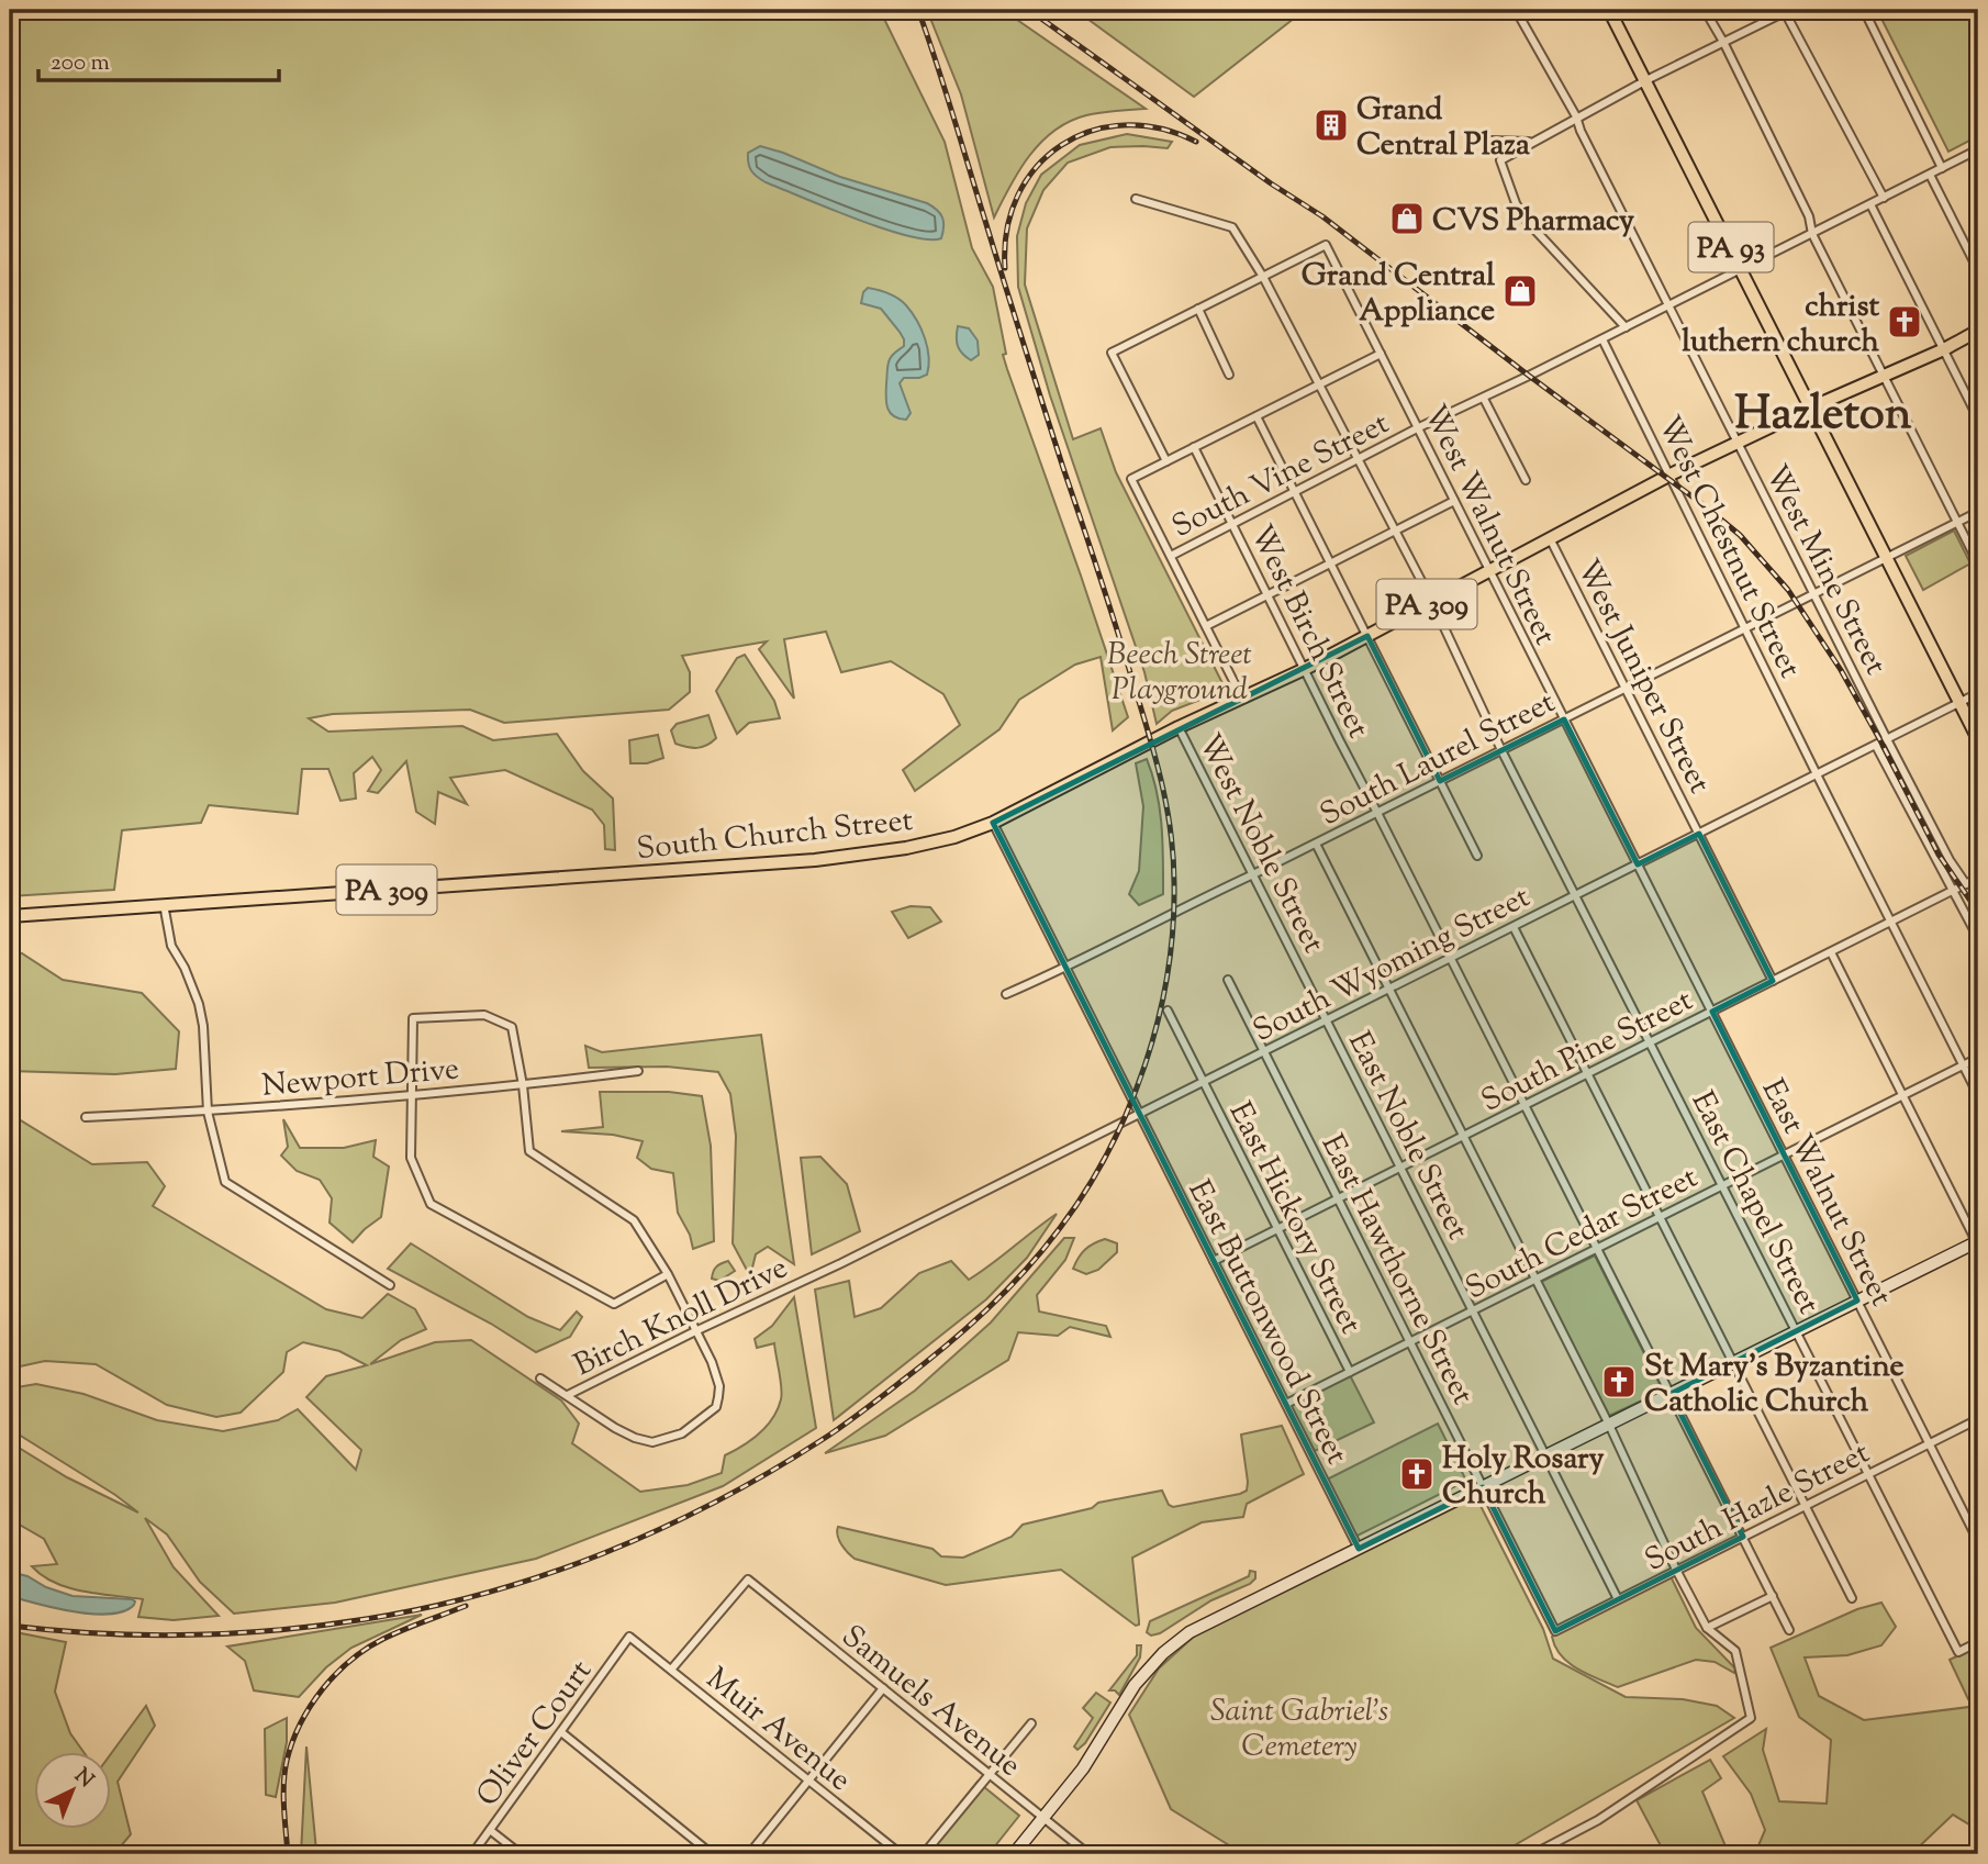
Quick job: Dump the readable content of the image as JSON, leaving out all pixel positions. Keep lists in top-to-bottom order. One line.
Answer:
{"streets":{"main road":["PA 93","PA 309","South Church Street"],"street":["South Vine Street","West Walnut Street","West Chestnut Street","West Mine Street","West Birch Street","West Juniper Street","South Laurel Street","West Noble Street","South Wyoming Street","South Pine Street","Newport Drive","East Noble Street","East Walnut Street","East Chapel Street","East Hickory Street","South Cedar Street","East Hawthorne Street","Birch Knoll Drive","East Buttonwood Street","South Hazle Street","Samuels Avenue","Muir Avenue","Oliver Court"]},"crossings":[["PA 93","South Vine Street"],["PA 93","PA 309"],["PA 93","South Laurel Street"],["PA 93","South Church Street"],["PA 93","South Wyoming Street"],["South Vine Street","West Walnut Street"],["South Vine Street","West Chestnut Street"],["South Vine Street","West Mine Street"],["South Vine Street","West Birch Street"],["South Vine Street","East Chapel Street"],["West Walnut Street","South Laurel Street"],["West Walnut Street","South Church Street"],["West Walnut Street","South Wyoming Street"],["West Walnut Street","East Walnut Street"],["West Walnut Street","East Chapel Street"],["West Chestnut Street","South Laurel Street"],["West Chestnut Street","South Church Street"],["West Chestnut Street","South Wyoming Street"],["West Chestnut Street","South Pine Street"],["West Chestnut Street","South Cedar Street"],["West Mine Street","South Laurel Street"],["West Mine Street","South Church Street"],["West Mine Street","South Wyoming Street"],["West Mine Street","South Pine Street"],["PA 309","South Church Street"],["West Birch Street","South Laurel Street"],["West Birch Street","South Church Street"],["West Birch Street","South Wyoming Street"],["West Birch Street","South Pine Street"],["West Birch Street","South Cedar Street"],["West Birch Street","South Hazle Street"],["West Juniper Street","South Laurel Street"],["West Juniper Street","South Church Street"],["West Juniper Street","South Wyoming Street"],["West Juniper Street","South Pine Street"],["South Laurel Street","West Noble Street"],["South Laurel Street","East Chapel Street"],["South Laurel Street","East Buttonwood Street"],["South Church Street","West Noble Street"],["South Church Street","East Chapel Street"],["South Church Street","East Buttonwood Street"],["West Noble Street","South Wyoming Street"],["West Noble Street","East Noble Street"],["South Wyoming Street","East Noble Street"],["South Wyoming Street","East Walnut Street"],["South Wyoming Street","East Chapel Street"],["South Wyoming Street","East Hickory Street"],["South Wyoming Street","East Hawthorne Street"],["South Wyoming Street","Birch Knoll Drive"],["South Wyoming Street","East Buttonwood Street"],["South Pine Street","East Noble Street"],["South Pine Street","East Walnut Street"],["South Pine Street","East Chapel Street"],["South Pine Street","East Hickory Street"],["South Pine Street","East Hawthorne Street"],["South Pine Street","East Buttonwood Street"],["East Noble Street","South Cedar Street"],["East Noble Street","South Hazle Street"],["East Walnut Street","South Cedar Street"],["East Walnut Street","South Hazle Street"],["East Chapel Street","South Cedar Street"],["East Chapel Street","South Hazle Street"],["East Hickory Street","South Cedar Street"],["South Cedar Street","East Hawthorne Street"],["South Cedar Street","East Buttonwood Street"],["East Hawthorne Street","South Hazle Street"],["Samuels Avenue","Muir Avenue"],["Muir Avenue","Oliver Court"]],"districts":["Hazleton"],"parks":["Beech Street Playground","Saint Gabriel's Cemetery"],"places":{"building":["Grand Central Plaza"],"shop":["CVS Pharmacy","Grand Central Appliance"],"church":["christ luthern church","St Mary's Byzantine Catholic Church","Holy Rosary Church"]},"scale_bar":"200 m","north":"top right"}
